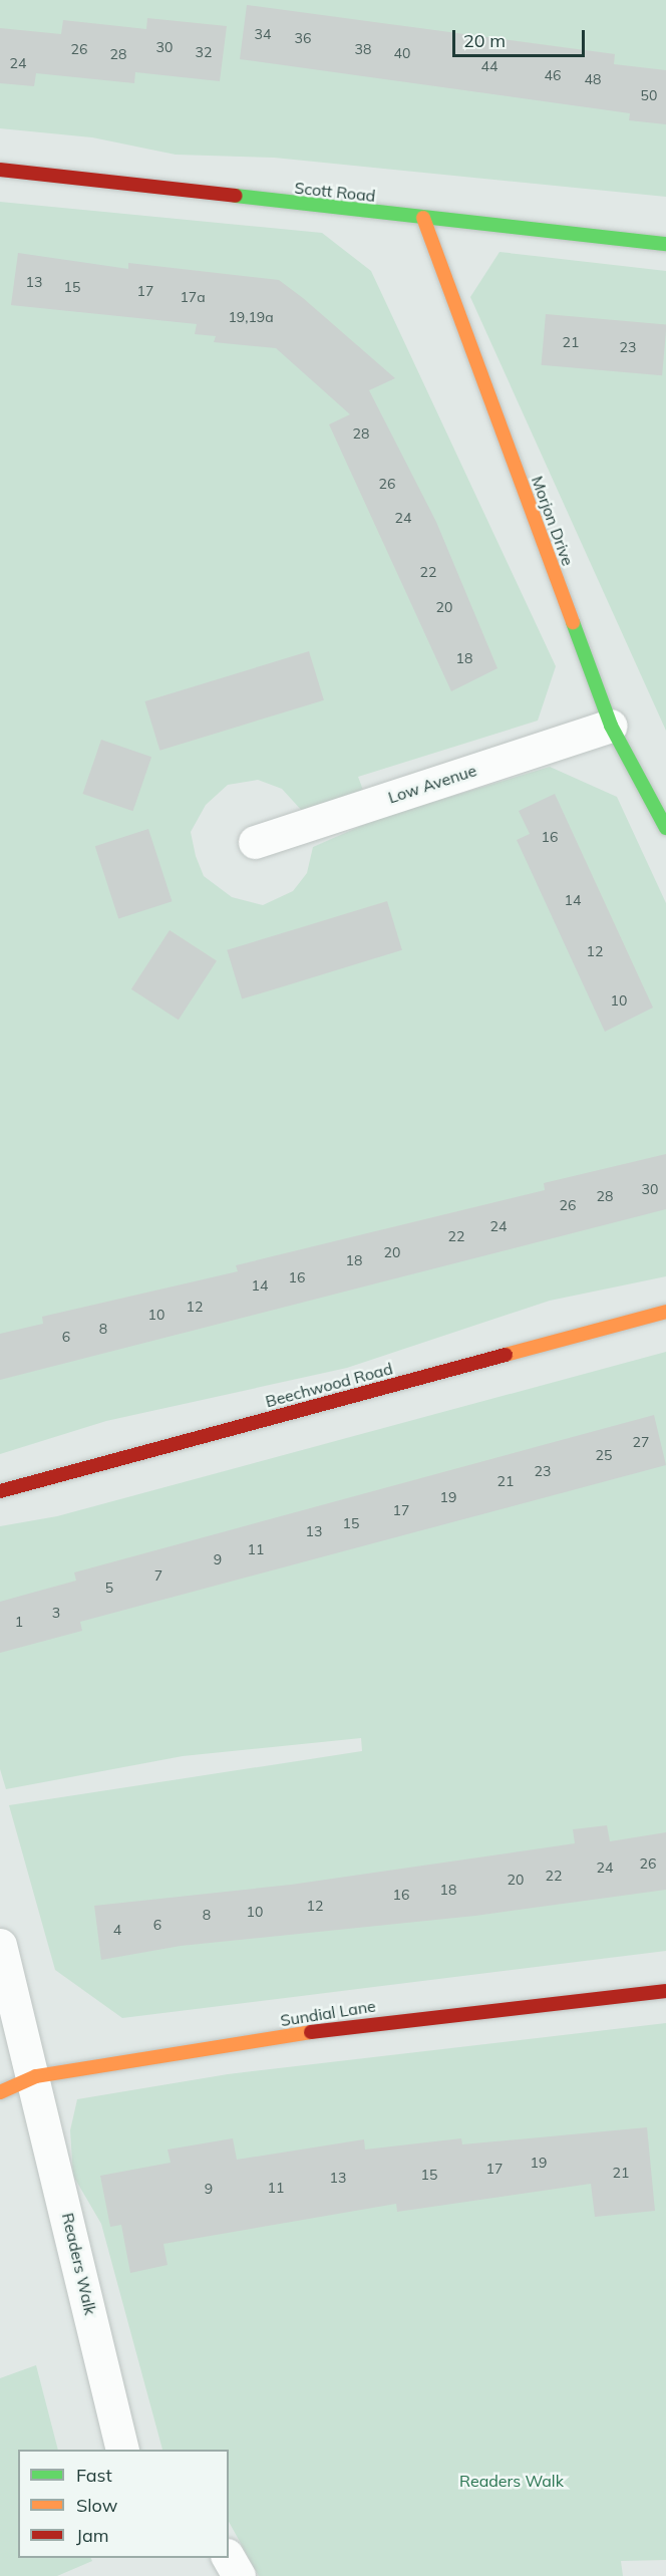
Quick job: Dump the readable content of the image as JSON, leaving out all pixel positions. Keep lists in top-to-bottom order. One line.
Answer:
{"streets":{"street":["Scott Road","Morjon Drive","Low Avenue","Beechwood Road","Sundial Lane","Readers Walk"]},"crossings":[["Scott Road","Morjon Drive"],["Morjon Drive","Low Avenue"],["Sundial Lane","Readers Walk"]],"parks":["Readers Walk"],"house_numbers":["34","36","30","26","38","32","40","28","24","44","46","48","50","13","15","17","17a","19,19a","21","23","28","26","24","22","20","18","16","14","12","10","30","28","26","24","22","20","18","16","14","12","10","8","6","27","25","23","21","19","17","15","13","11","9","7","5","3","1","26","24","22","20","18","16","12","10","8","6","4","19","17","21","15","13","11","9"],"legend":["Fast","Slow","Jam"],"scale_bar":"20 m"}
